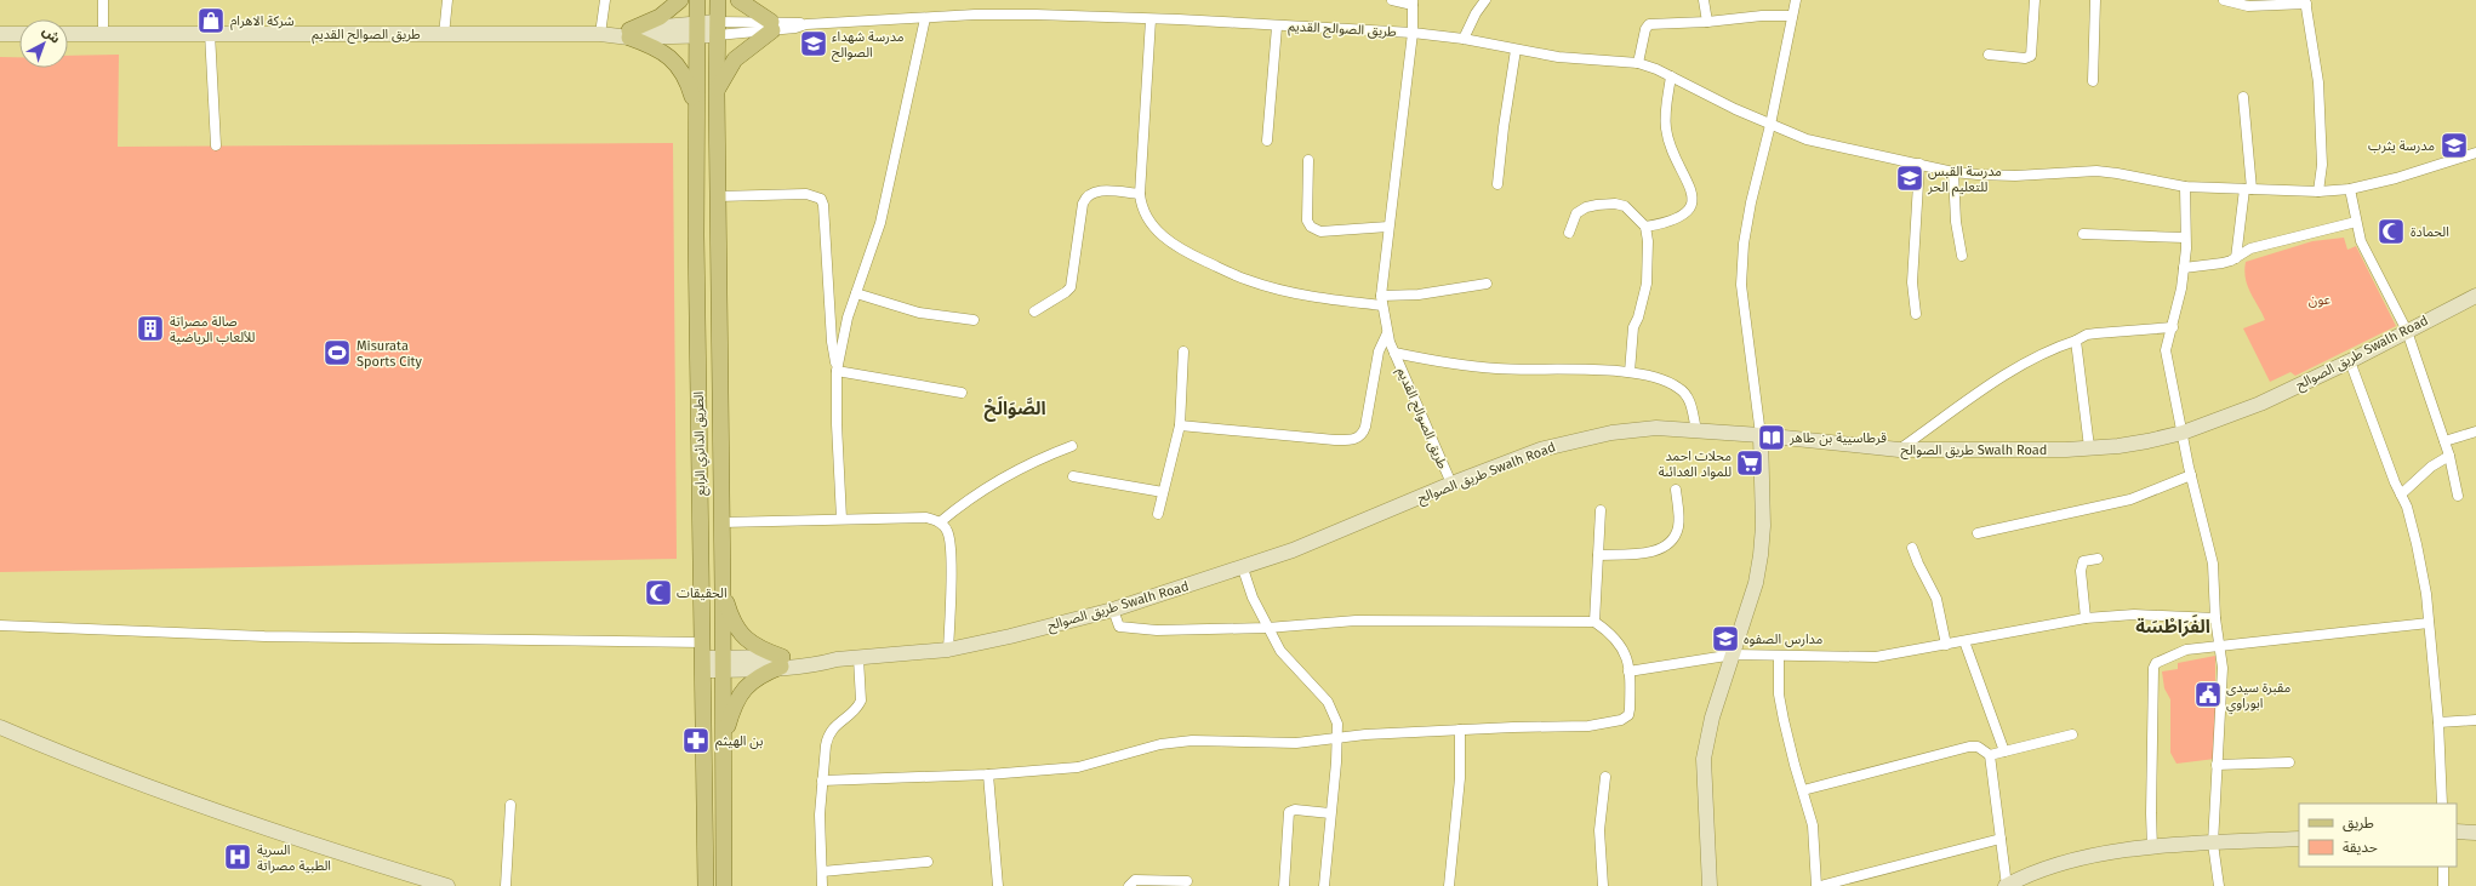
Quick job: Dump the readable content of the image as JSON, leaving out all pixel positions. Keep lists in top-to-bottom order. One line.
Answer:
{"streets":{"main road":["الطريق الدائري الرابع"],"street":["طريق الصوالح القديم","طريق الصوالح Swalh Road"]},"crossings":[["طريق الصوالح القديم","طريق الصوالح Swalh Road"],["طريق الصوالح القديم","الطريق الدائري الرابع"],["طريق الصوالح Swalh Road","الطريق الدائري الرابع"]],"districts":["الصَّوَالَحْ","الفَرَاطْسَة"],"parks":["عون"],"places":{"shop":["شركة الاهرام"],"school or university":["مدرسة شهداء الصوالح","مدرسة يثرب","مدرسة القبس للتعليم الحر","مدارس الصفوه"],"mosque":["الحمادة","الحقيقات"],"building":["صالة مصراتة للألعاب الرياضية"],"sports":["Misurata Sports City"],"library":["قرطاسيية بن طاهر"],"supermarket":["محلات احمد للمواد الغدائىة"],"public building":["مقبرة سيدى ابوراوي"],"pharmacy":["بن الهيثم"],"hospital":["السرية الطبية مصراتة"]},"legend":["طريق","حديقة"],"north":"top right"}
